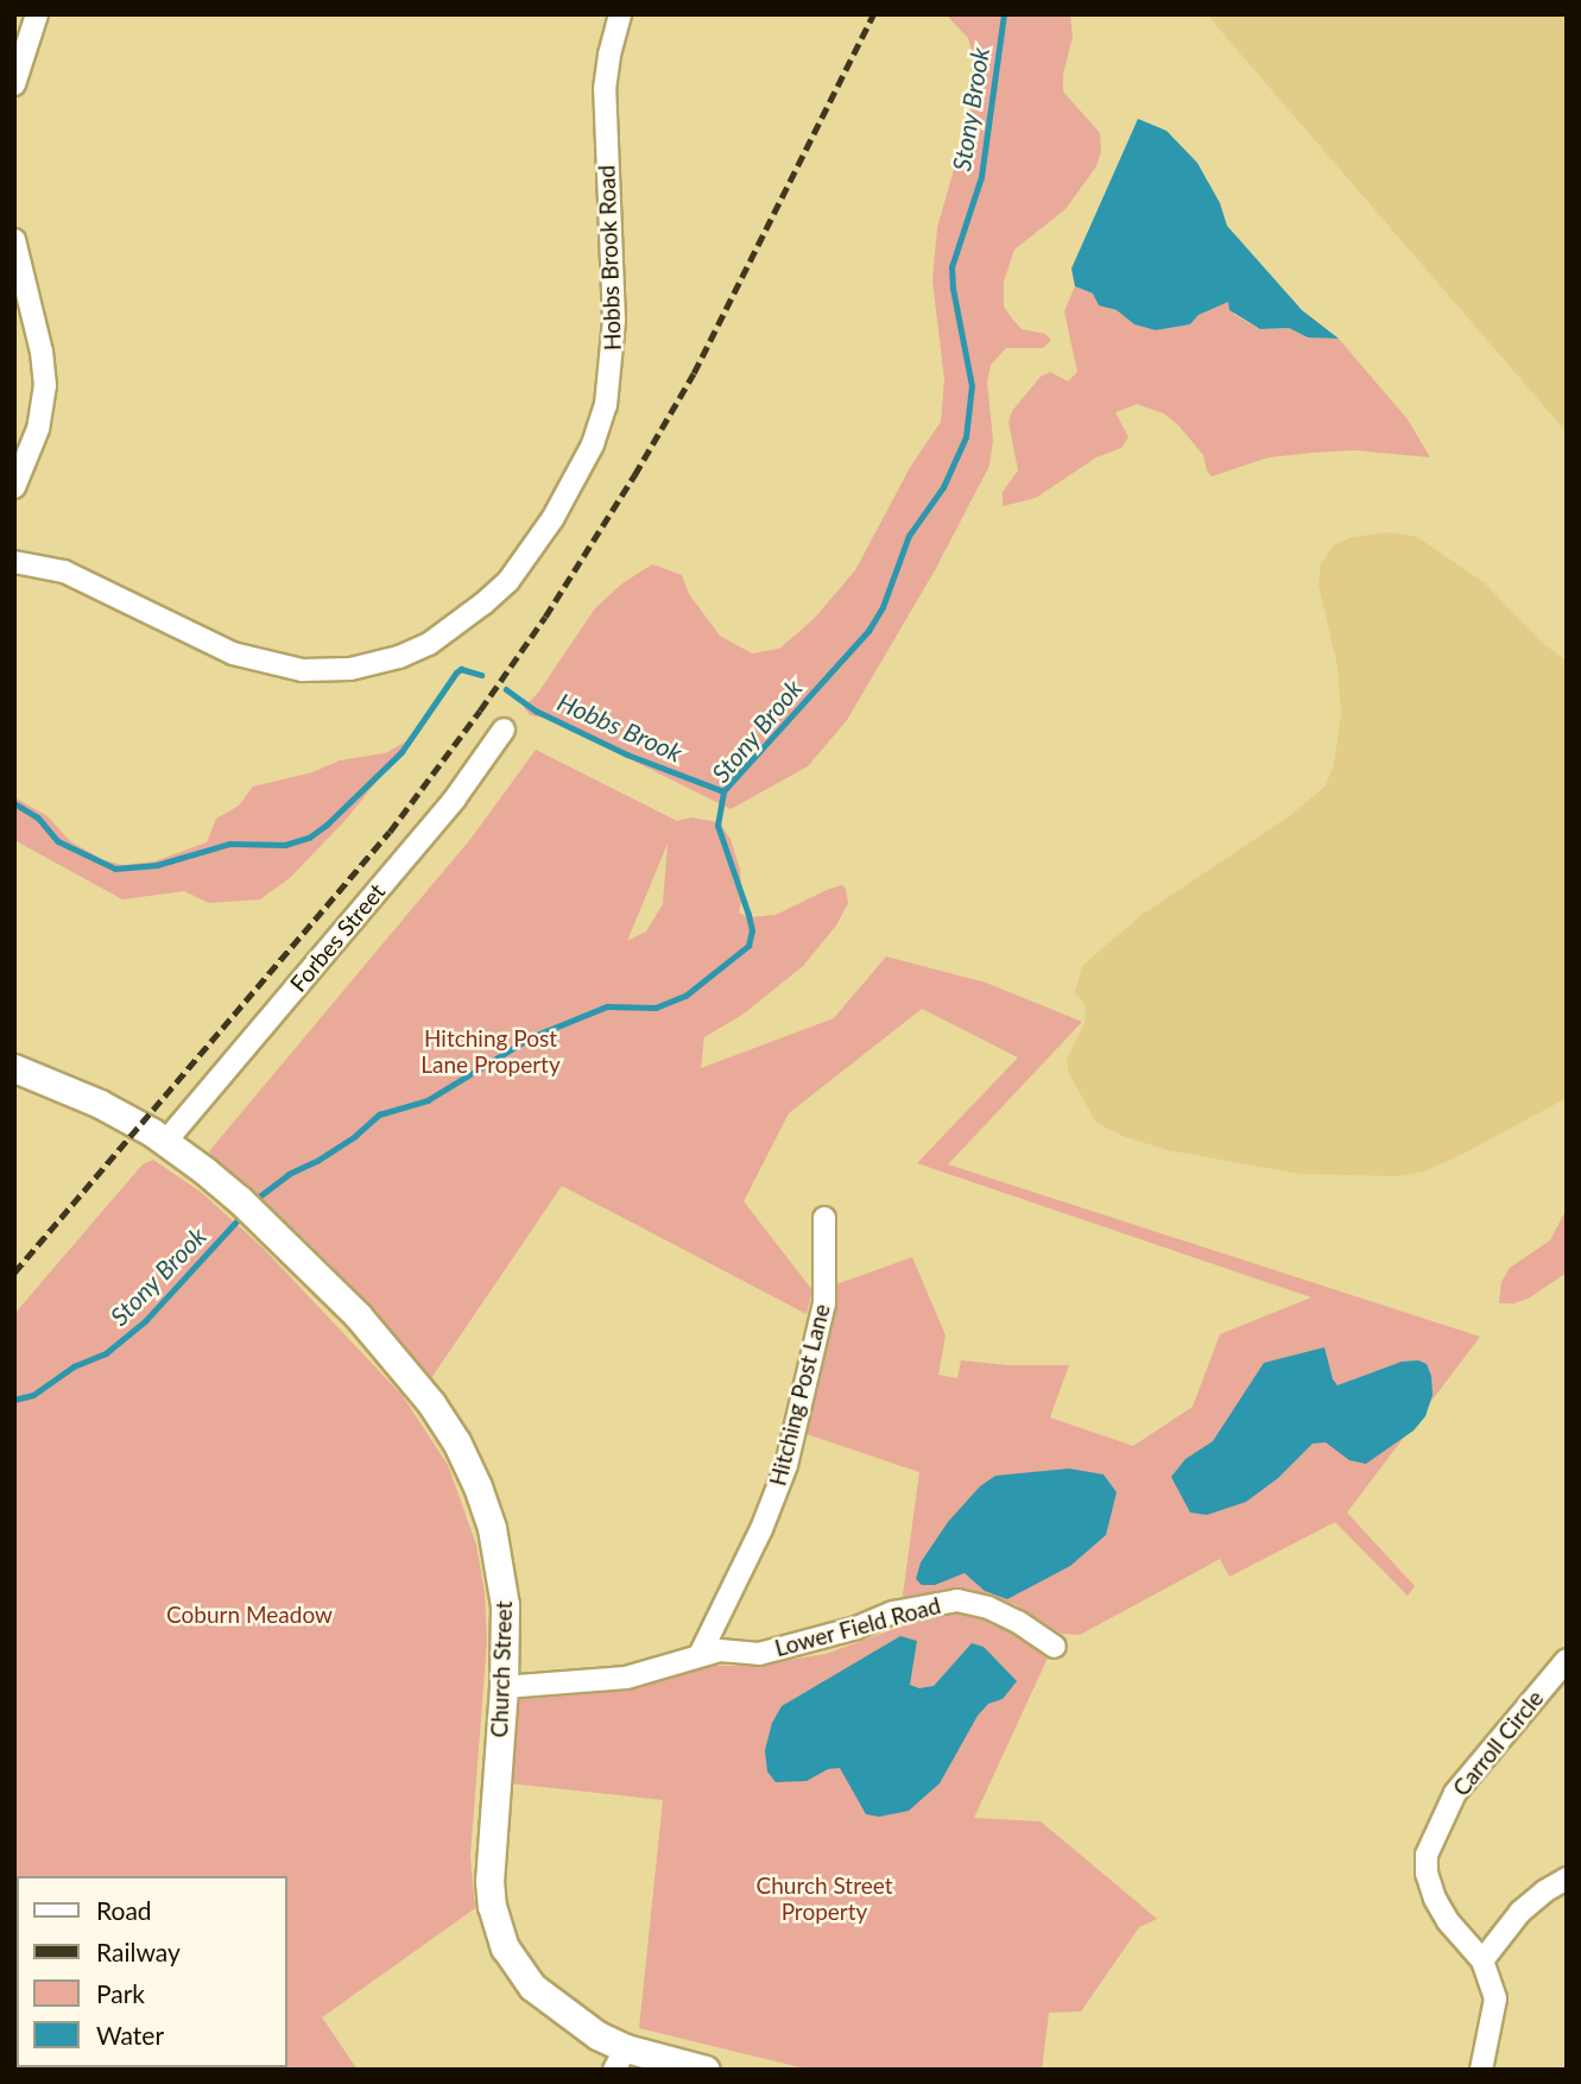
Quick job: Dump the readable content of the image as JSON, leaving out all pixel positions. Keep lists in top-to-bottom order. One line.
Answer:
{"streets":{"street":["Hobbs Brook Road","Forbes Street","Hitching Post Lane","Lower Field Road","Church Street","Carroll Circle"]},"crossings":[["Forbes Street","Church Street"],["Hitching Post Lane","Lower Field Road"],["Lower Field Road","Church Street"]],"water":["Stony Brook","Hobbs Brook"],"parks":["Hitching Post Lane Property","Coburn Meadow","Church Street Property"],"legend":["Road","Railway","Park","Water"]}
